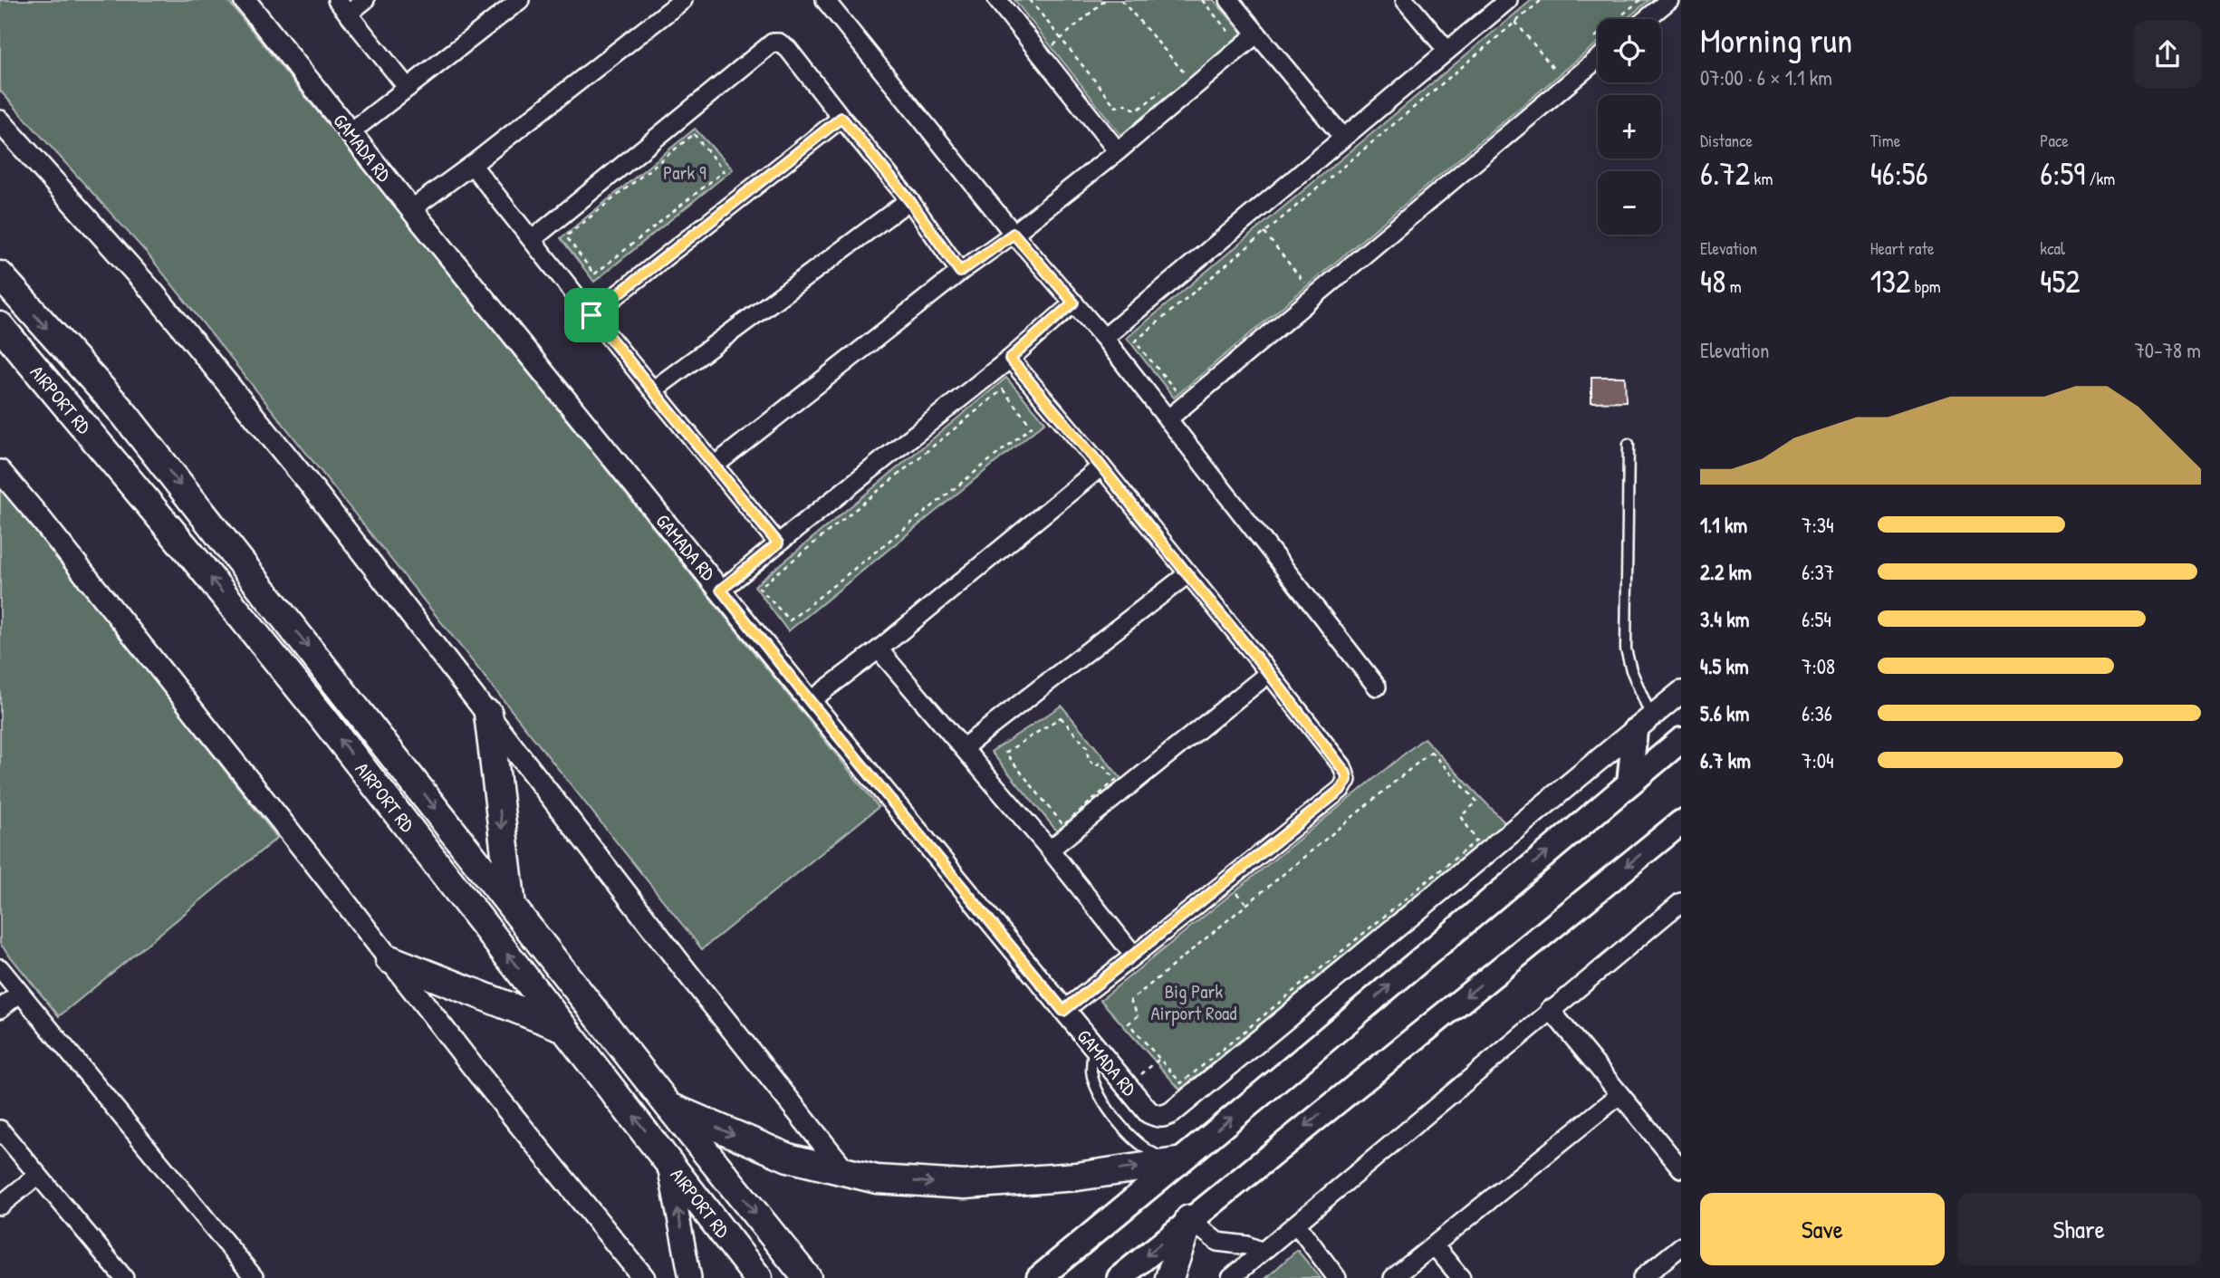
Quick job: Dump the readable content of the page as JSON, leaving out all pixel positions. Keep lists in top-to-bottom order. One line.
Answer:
{"streets":{"main road":["AIRPORT RD"],"street":["GAMADA RD"]},"parks":["Park 9","Big Park Airport Road"],"page":{"heading":["Morning run","07:00 · 6 × 1.1 km"],"map_buttons":["+","−"],"stats":[["Distance","6.72 km"],["Time","46:56"],["Pace","6:59 /km"],["Elevation","48 m"],["Heart rate","132 bpm"],["kcal","452"]],"chart":["Elevation","70–78 m"],"list":[{"name":"1.1 km","note":"7:34"},{"name":"2.2 km","note":"6:37"},{"name":"3.4 km","note":"6:54"},{"name":"4.5 km","note":"7:08"},{"name":"5.6 km","note":"6:36"},{"name":"6.7 km","note":"7:04"}],"buttons":["Save","Share"]}}
